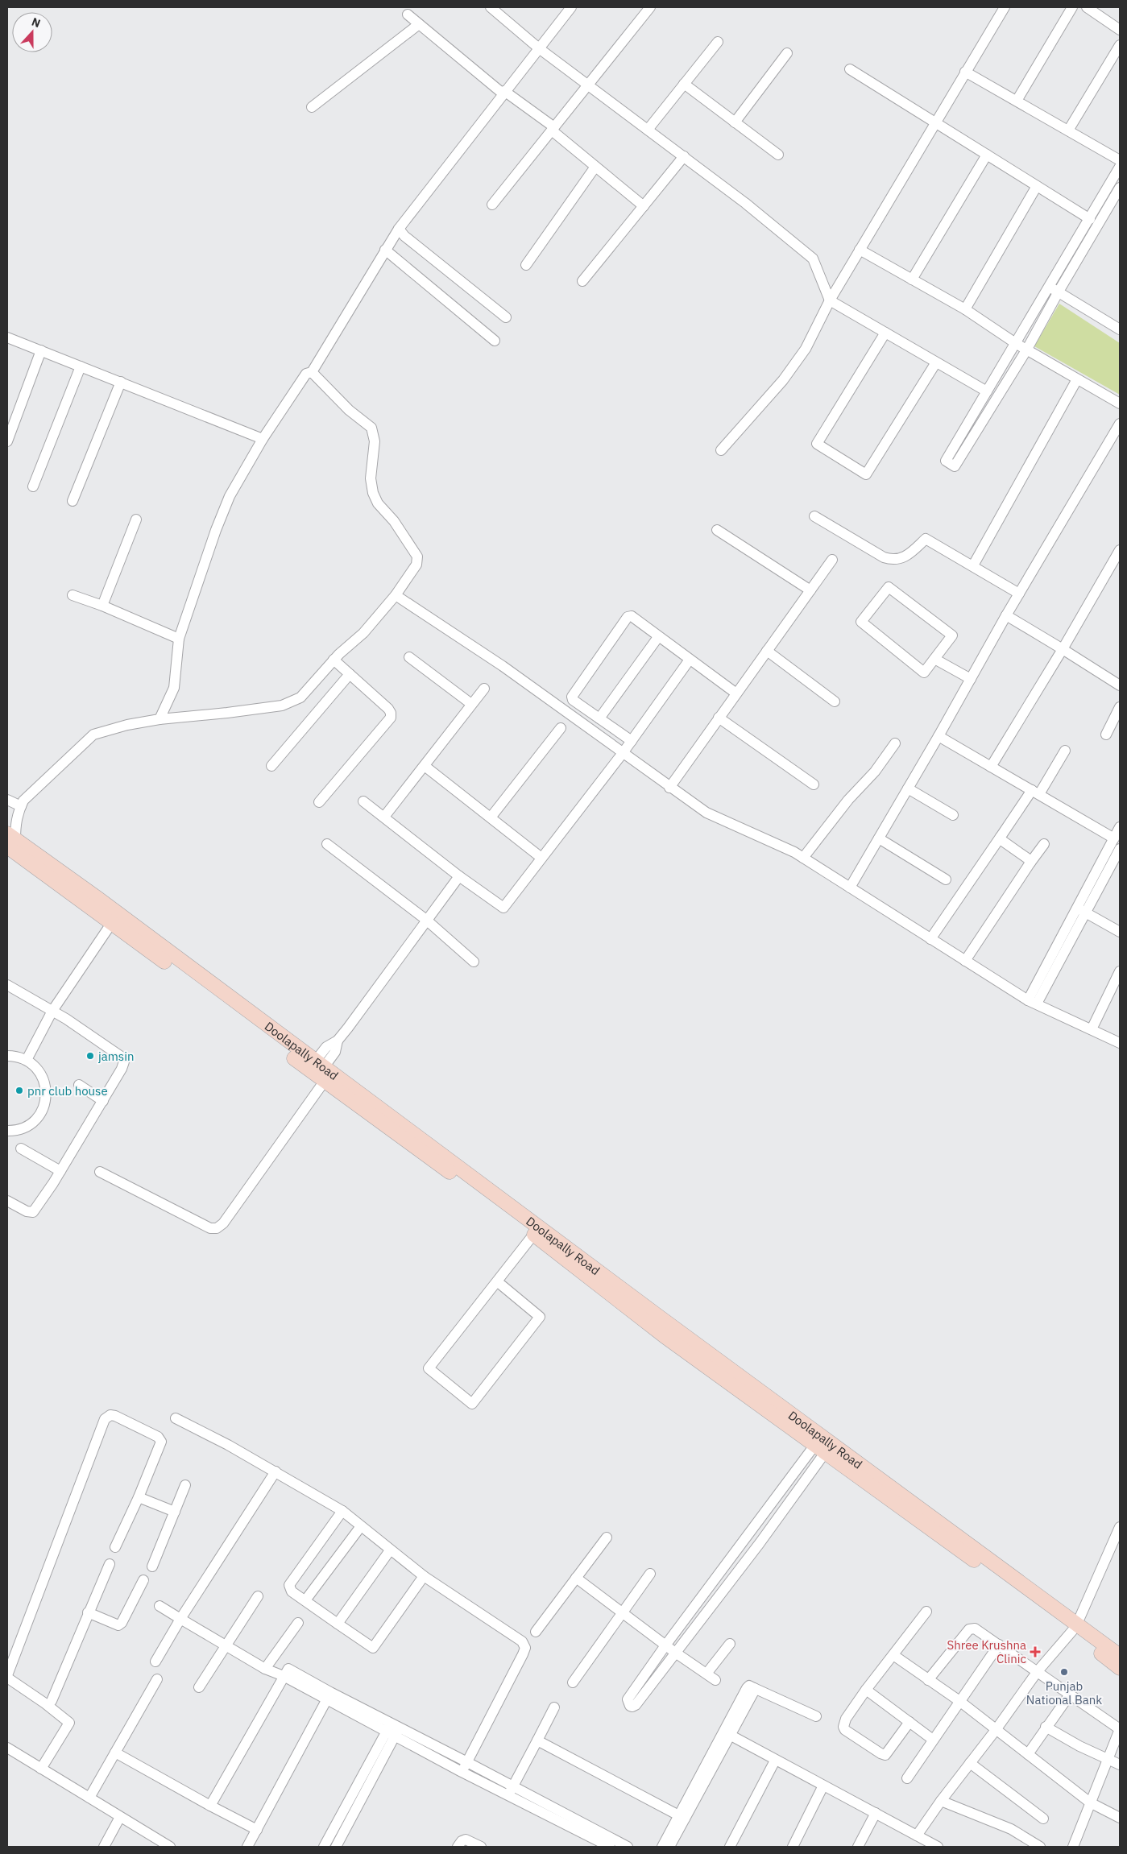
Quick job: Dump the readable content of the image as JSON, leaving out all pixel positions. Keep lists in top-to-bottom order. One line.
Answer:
{"streets":{"main road":["Doolapally Road"]},"places":{"other":["jamsin","pnr club house","Punjab National Bank"],"health":["Shree Krushna Clinic"]},"north":"top"}
